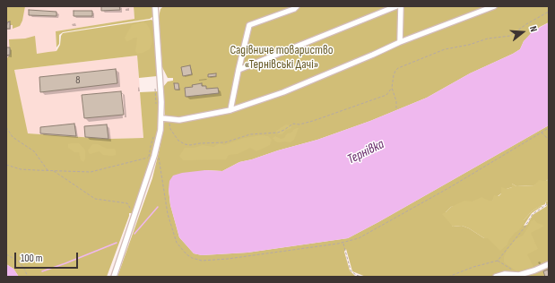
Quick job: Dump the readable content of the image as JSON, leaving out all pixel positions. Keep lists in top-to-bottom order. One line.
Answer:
{"water":["Тернівка"],"parks":["Садівниче товариство «Тернівські Дачі»"],"house_numbers":["8"],"scale_bar":"100 m","north":"right"}
